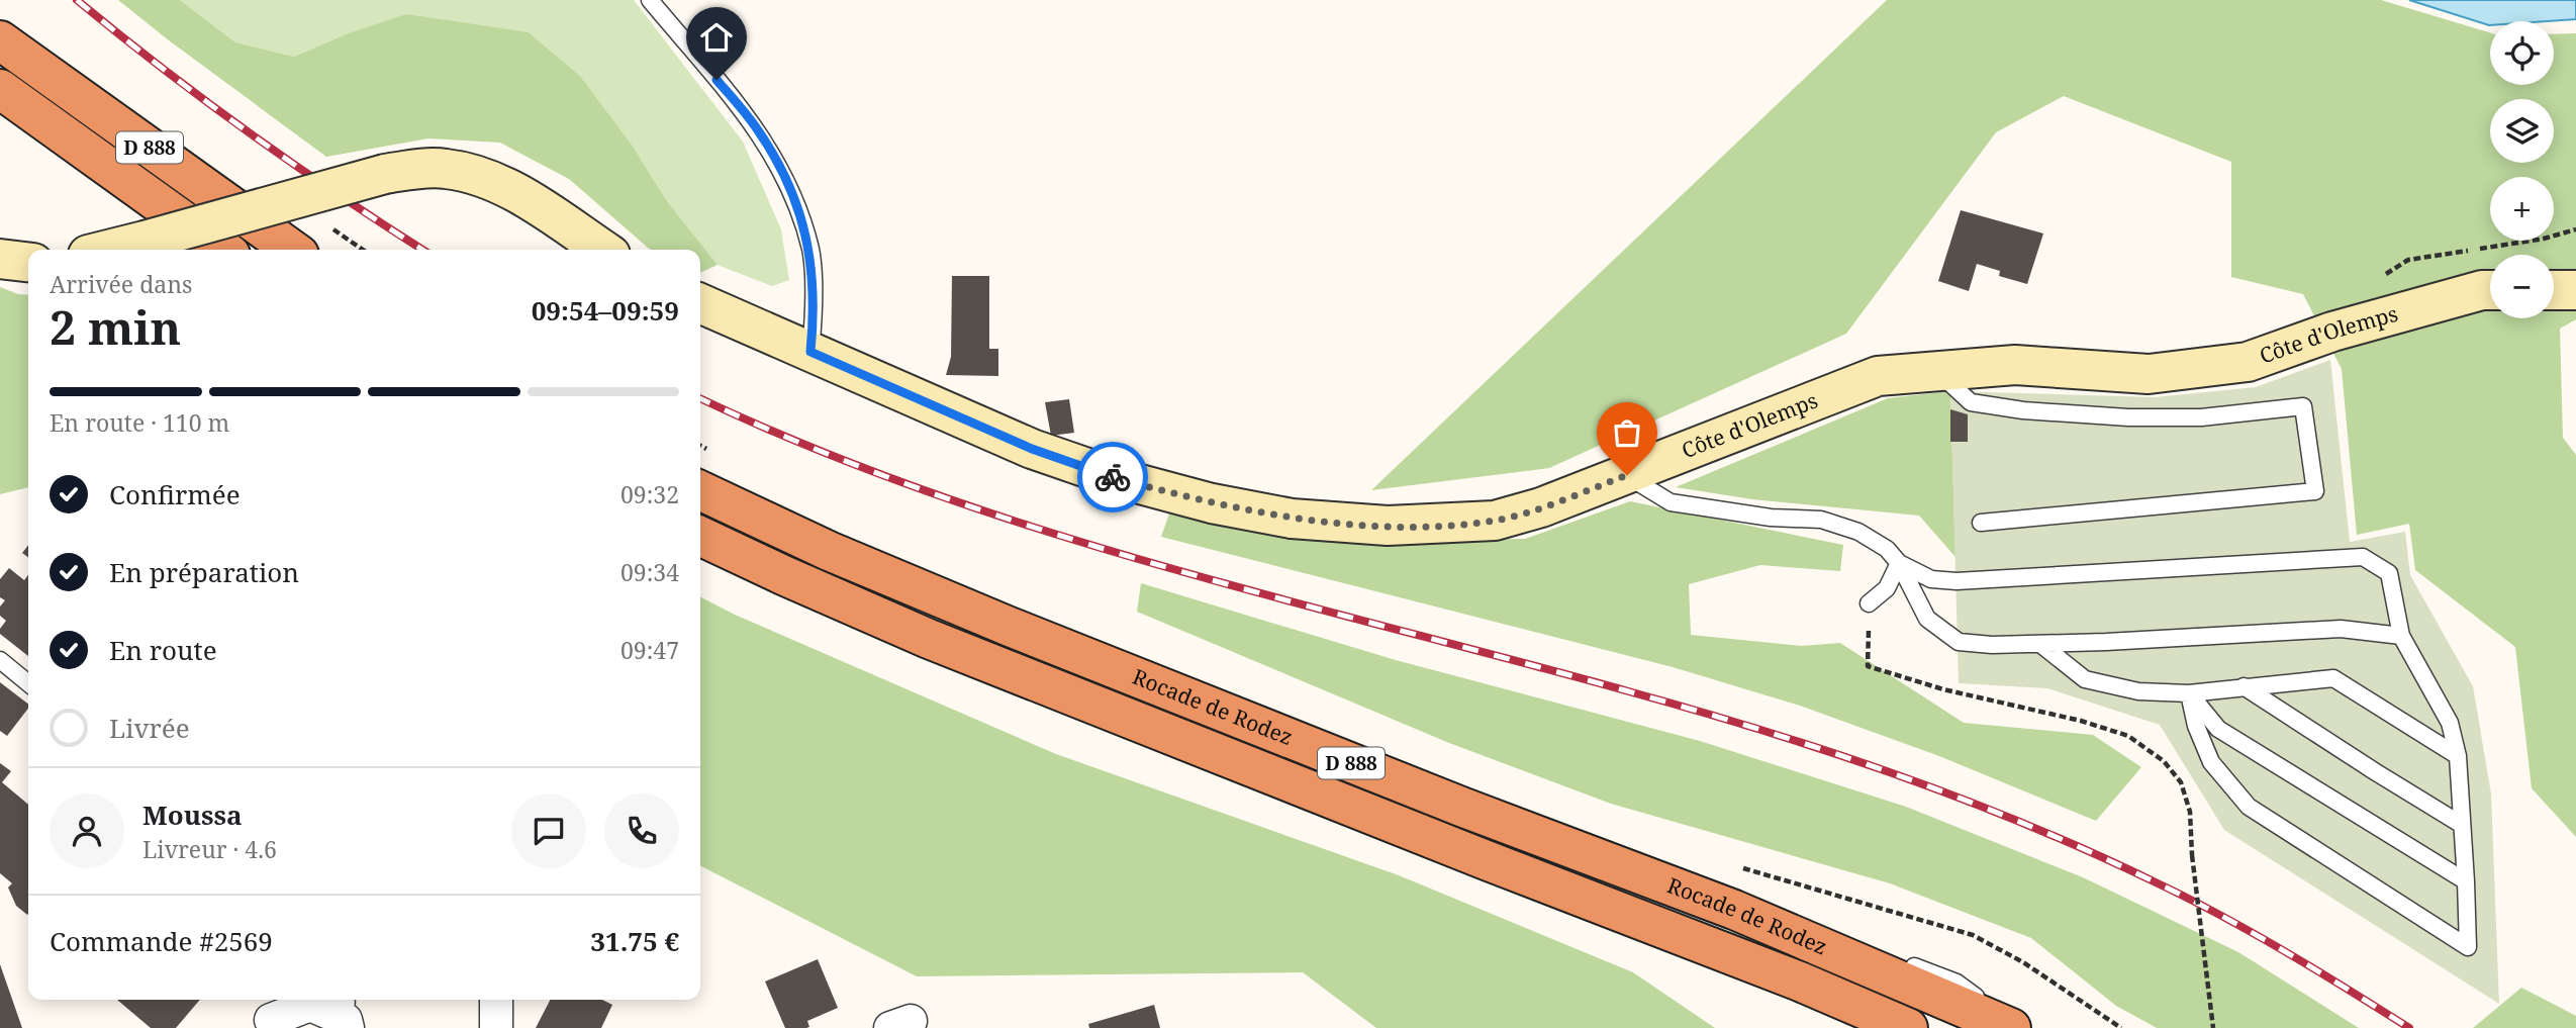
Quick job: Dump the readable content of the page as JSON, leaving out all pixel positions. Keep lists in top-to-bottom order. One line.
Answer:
{"streets":{"highway":["D 888","Rocade de Rodez"],"street":["Côte d'Olemps"]},"page":{"map_buttons":["+","−"],"heading":["2 min","Arrivée dans","09:54–09:59"],"panel":["Moussa","Livreur · 4.6","Commande #2569","31.75 €"],"bar":"En route · 110 m","list":[["Confirmée","09:32"],["En préparation","09:34"],["En route","09:47"],"Livrée"]}}
